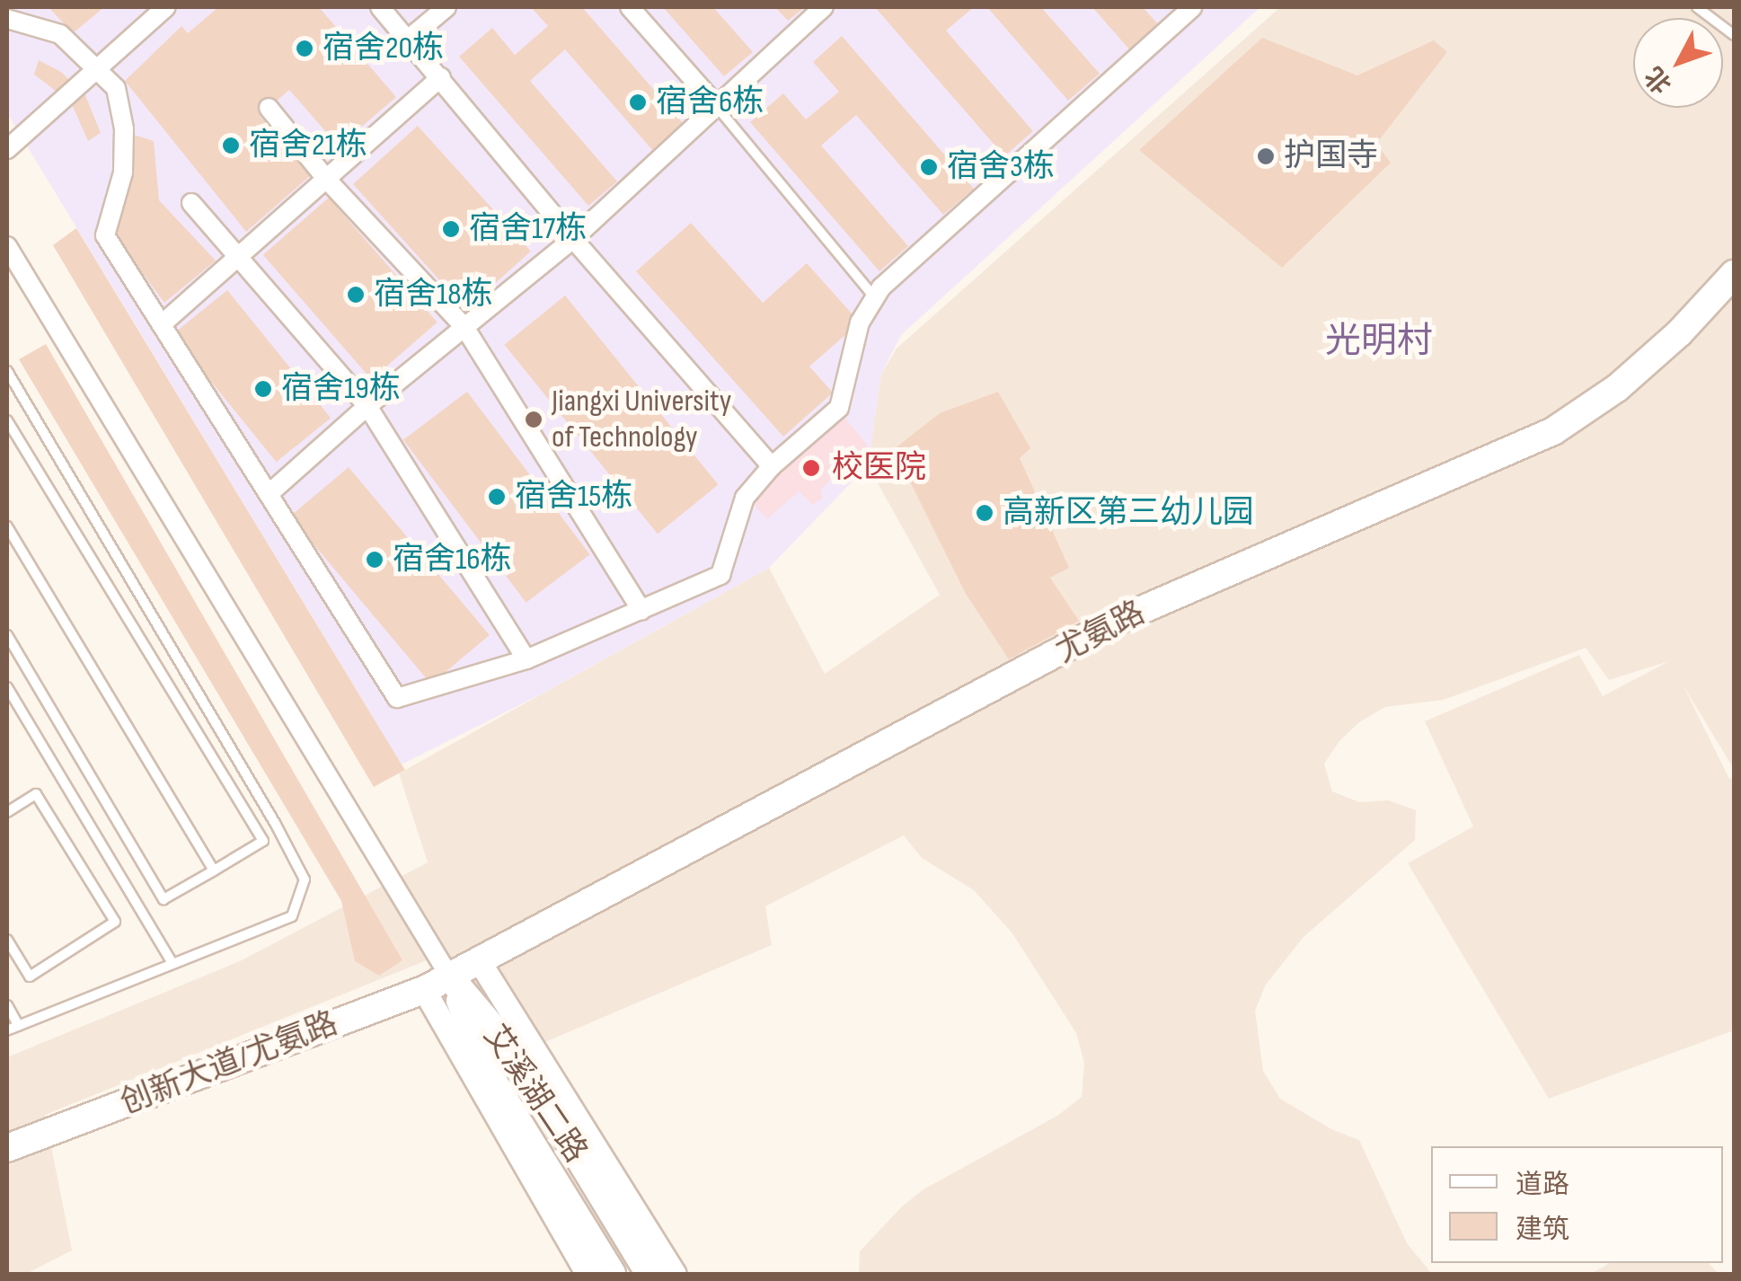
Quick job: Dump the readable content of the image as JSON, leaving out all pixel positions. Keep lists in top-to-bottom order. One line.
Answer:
{"streets":{"main road":["尤氨路","创新大道/尤氨路","艾溪湖二路"]},"crossings":[["尤氨路","创新大道/尤氨路"],["尤氨路","艾溪湖二路"],["创新大道/尤氨路","艾溪湖二路"]],"districts":["光明村"],"places":["宿舍20栋","宿舍6栋","宿舍21栋","护国寺","宿舍3栋","宿舍17栋","宿舍18栋","宿舍19栋","Jiangxi University of Technology","校医院","宿舍15栋","高新区第三幼儿园","宿舍16栋"],"legend":["道路","建筑"],"north":"bottom left"}
